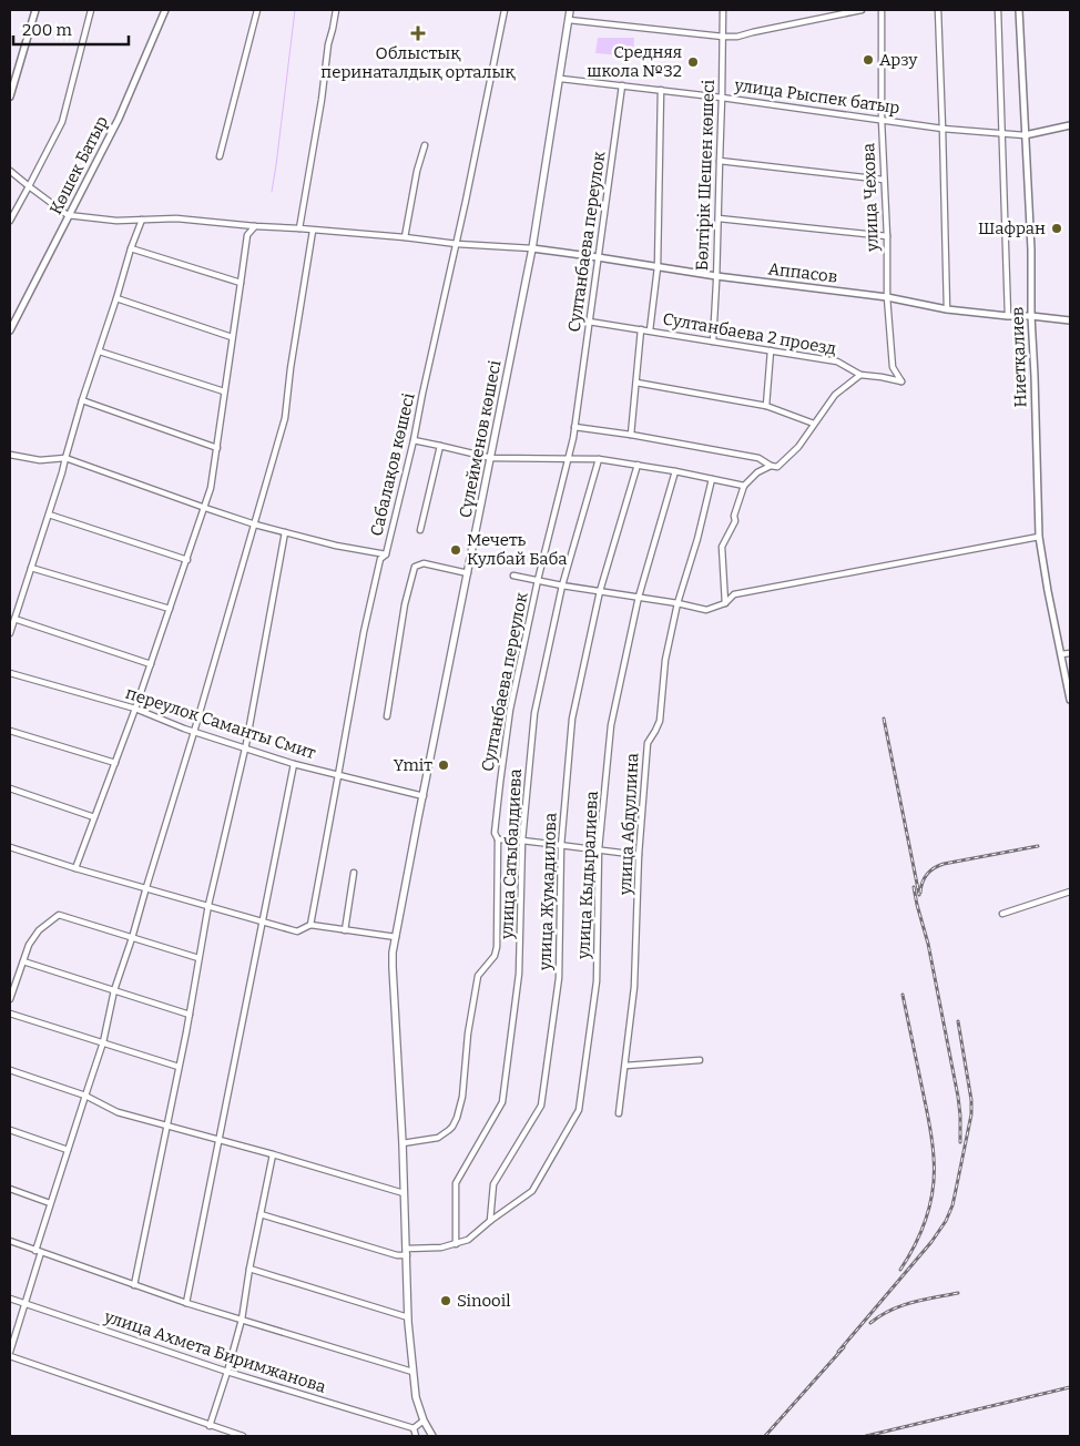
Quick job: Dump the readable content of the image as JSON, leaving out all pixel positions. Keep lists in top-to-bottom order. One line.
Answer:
{"streets":{"main road":["Сүлейменов көшесі"],"street":["улица Рыспек батыр","Көшек Батыр","Бөлтірік Шешен көшесі","улица Чехова","Султанбаева переулок","Аппасов","Султанбаева 2 проезд","Ниетқалиев","Сабалақов көшесі","переулок Саманты Смит","улица Абдуллина","улица Сатыбалдиева","улица Кыдыралиева","улица Жумадилова","улица Ахмета Биримжанова"]},"crossings":[["улица Рыспек батыр","Бөлтірік Шешен көшесі"],["улица Рыспек батыр","улица Чехова"],["улица Рыспек батыр","Султанбаева переулок"],["улица Рыспек батыр","Ниетқалиев"],["улица Рыспек батыр","Сүлейменов көшесі"],["Бөлтірік Шешен көшесі","Аппасов"],["Бөлтірік Шешен көшесі","Султанбаева 2 проезд"],["улица Чехова","Аппасов"],["улица Чехова","Султанбаева 2 проезд"],["Султанбаева переулок","Аппасов"],["Султанбаева переулок","Султанбаева 2 проезд"],["Султанбаева переулок","Сүлейменов көшесі"],["Аппасов","Ниетқалиев"],["Аппасов","Сүлейменов көшесі"],["Сүлейменов көшесі","переулок Саманты Смит"],["Сабалақов көшесі","переулок Саманты Смит"],["улица Кыдыралиева","улица Жумадилова"]],"places":{"health":["Облыстық перинаталдық орталық"],"other":["Арзу","Средняя школа №32","Шафран","Мечеть Кулбай Баба","Ymiт","Sinooil"]},"scale_bar":"200 m"}
